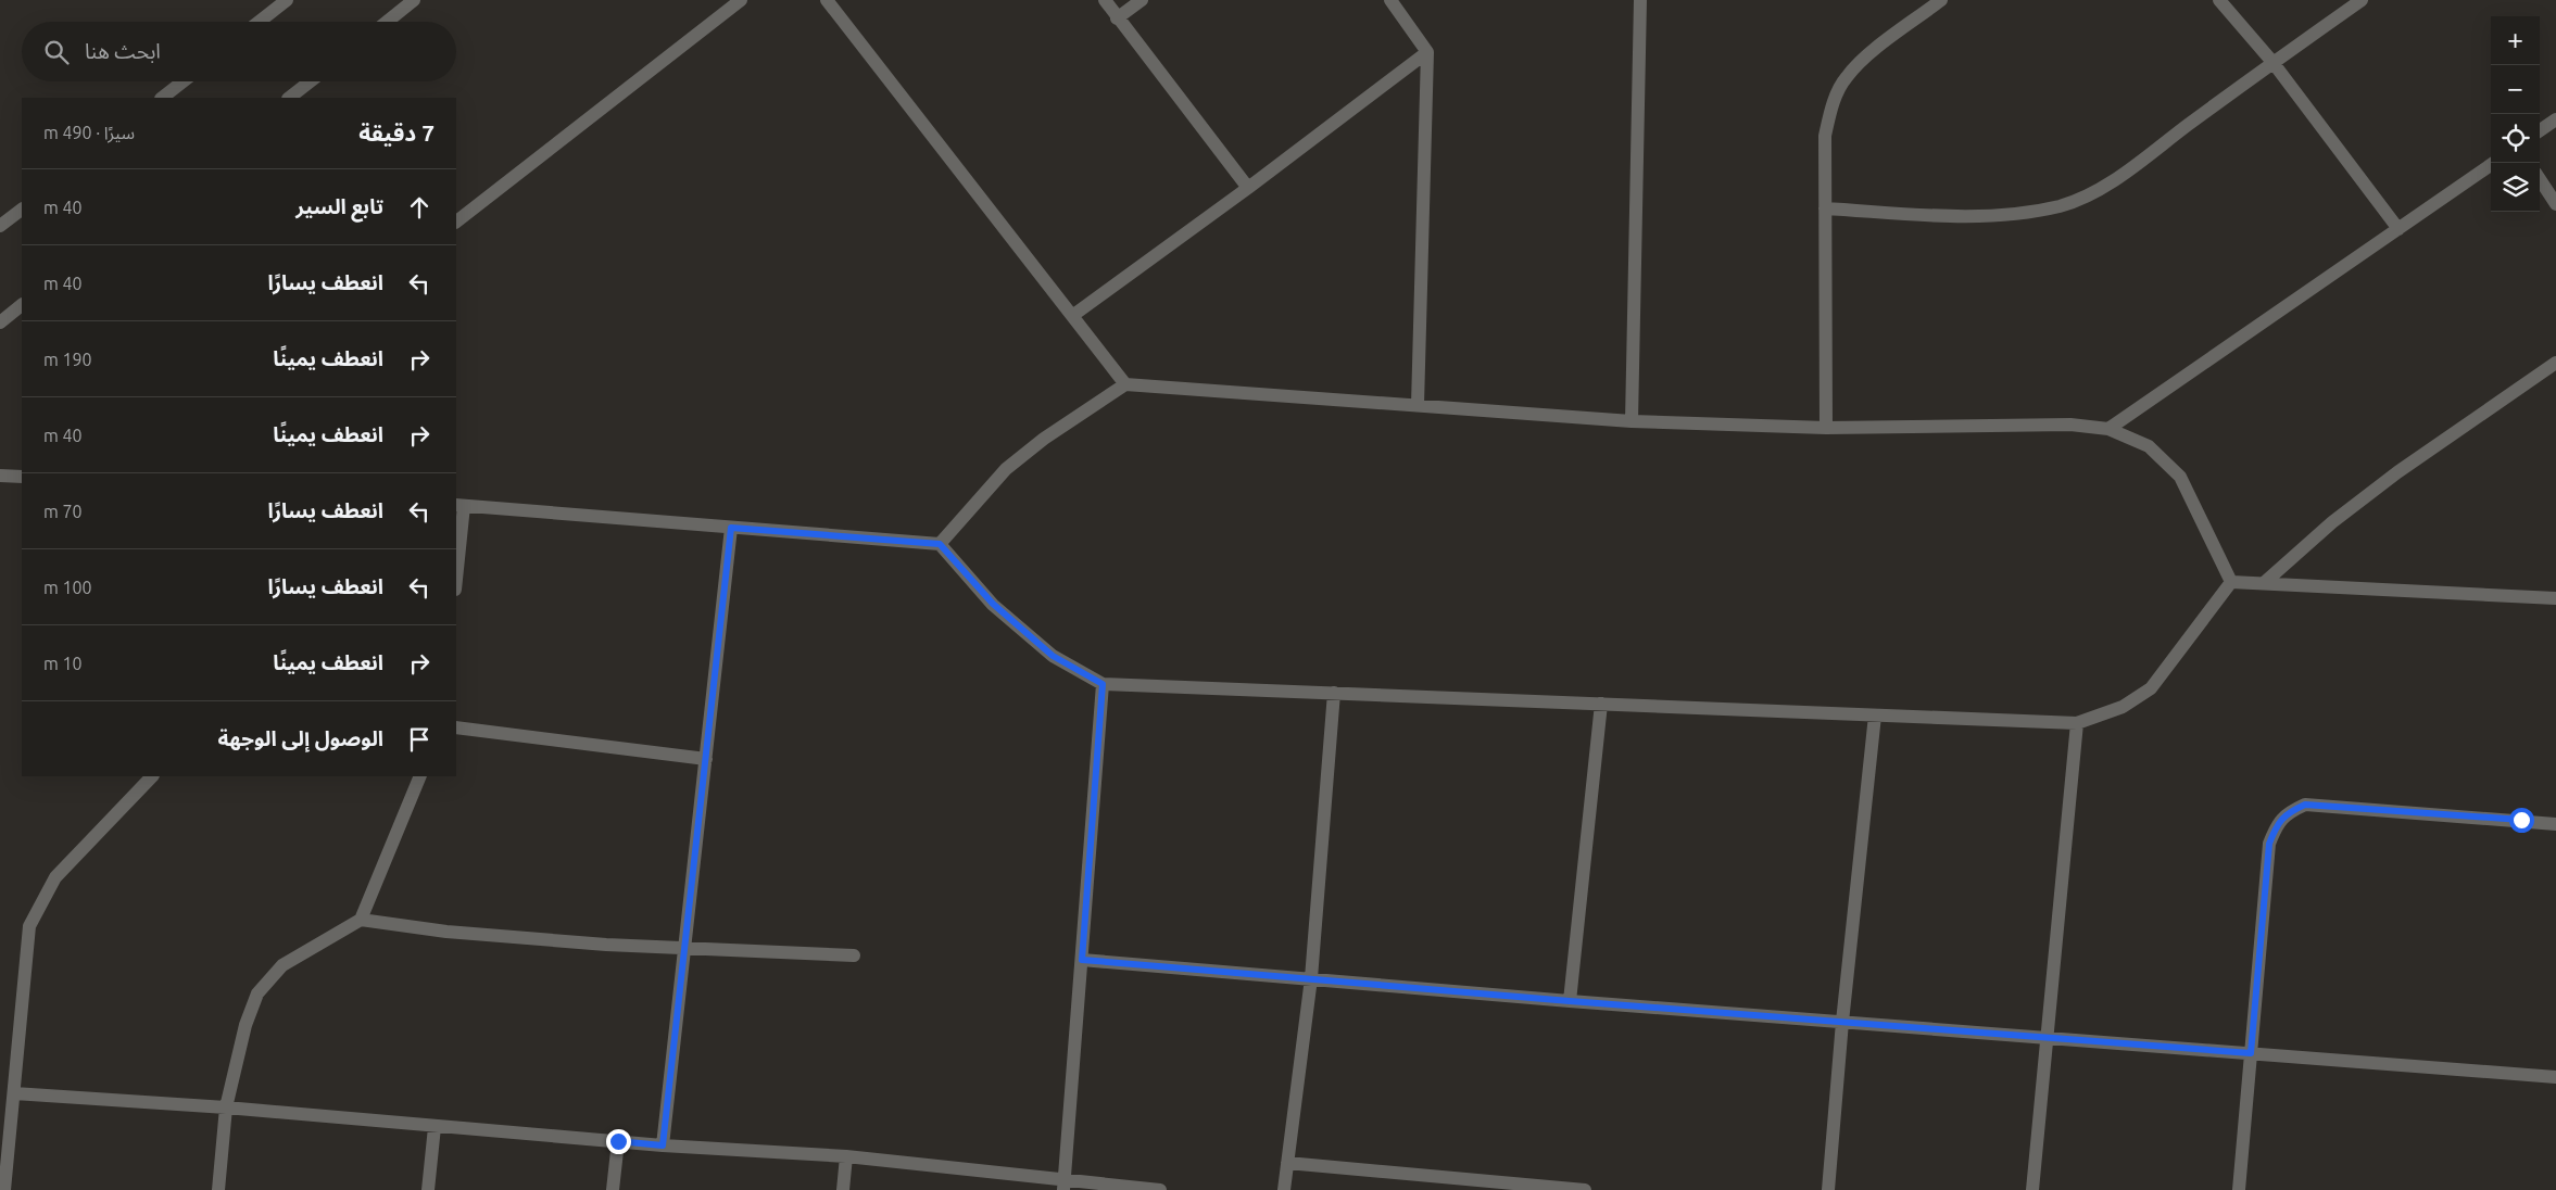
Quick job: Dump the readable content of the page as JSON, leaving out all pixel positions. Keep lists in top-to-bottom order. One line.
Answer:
{"page":{"map_buttons":["+","−"],"search":"ابحث هنا","heading":["7 دقيقة","سيرًا · 490 m"],"list":[["تابع السير","40 m"],["انعطف يسارًا","40 m"],["انعطف يمينًا","190 m"],["انعطف يمينًا","40 m"],["انعطف يسارًا","70 m"],["انعطف يسارًا","100 m"],["انعطف يمينًا","10 m"],"الوصول إلى الوجهة"]}}
